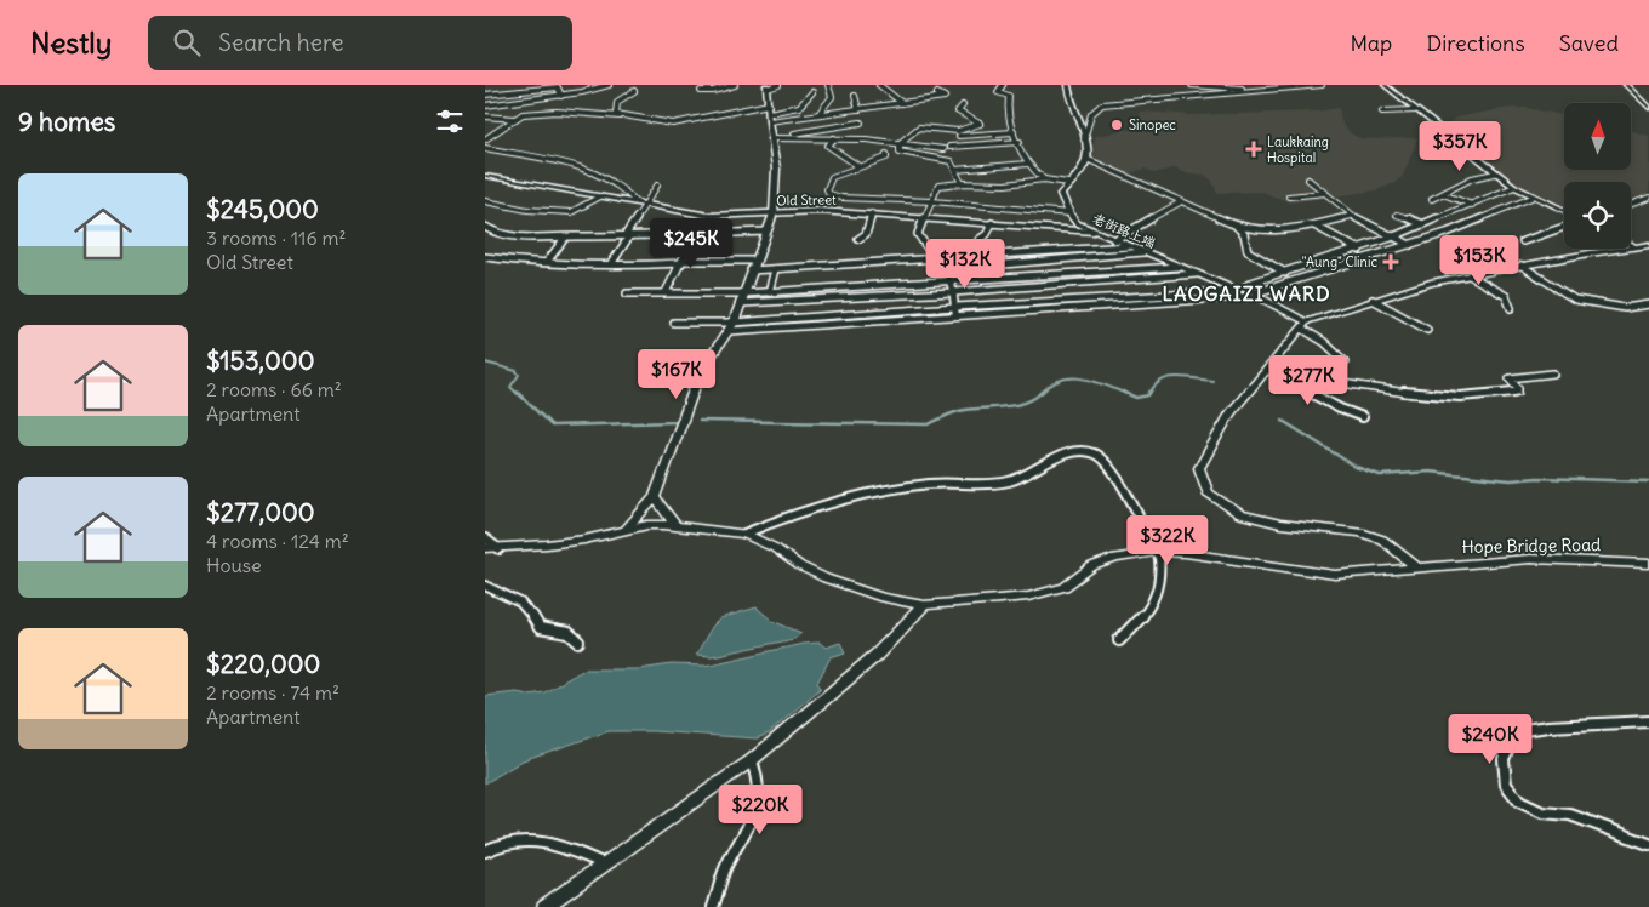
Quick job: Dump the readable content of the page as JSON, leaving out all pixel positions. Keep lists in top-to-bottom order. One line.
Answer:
{"streets":{"main road":["老街路上端","Hope Bridge Road"],"street":["Old Street"]},"crossings":[["Old Street","老街路上端"]],"districts":["LAOGAIZI WARD"],"places":{"other":["Sinopec"],"health":["Laukkaing Hospital","\"Aung\" Clinic"]},"north":"top","page":{"header":"Nestly","search":"Search here","nav":["Map","Directions","Saved"],"heading":"9 homes","price":["$357K","$245K","$153K","$132K","$167K","$277K","$322K","$240K","$220K"],"list":[{"name":"$245,000","note":"3 rooms · 116 m² · Old Street"},{"name":"$153,000","note":"2 rooms · 66 m² · Apartment"},{"name":"$277,000","note":"4 rooms · 124 m² · House"},{"name":"$220,000","note":"2 rooms · 74 m² · Apartment"}]}}
